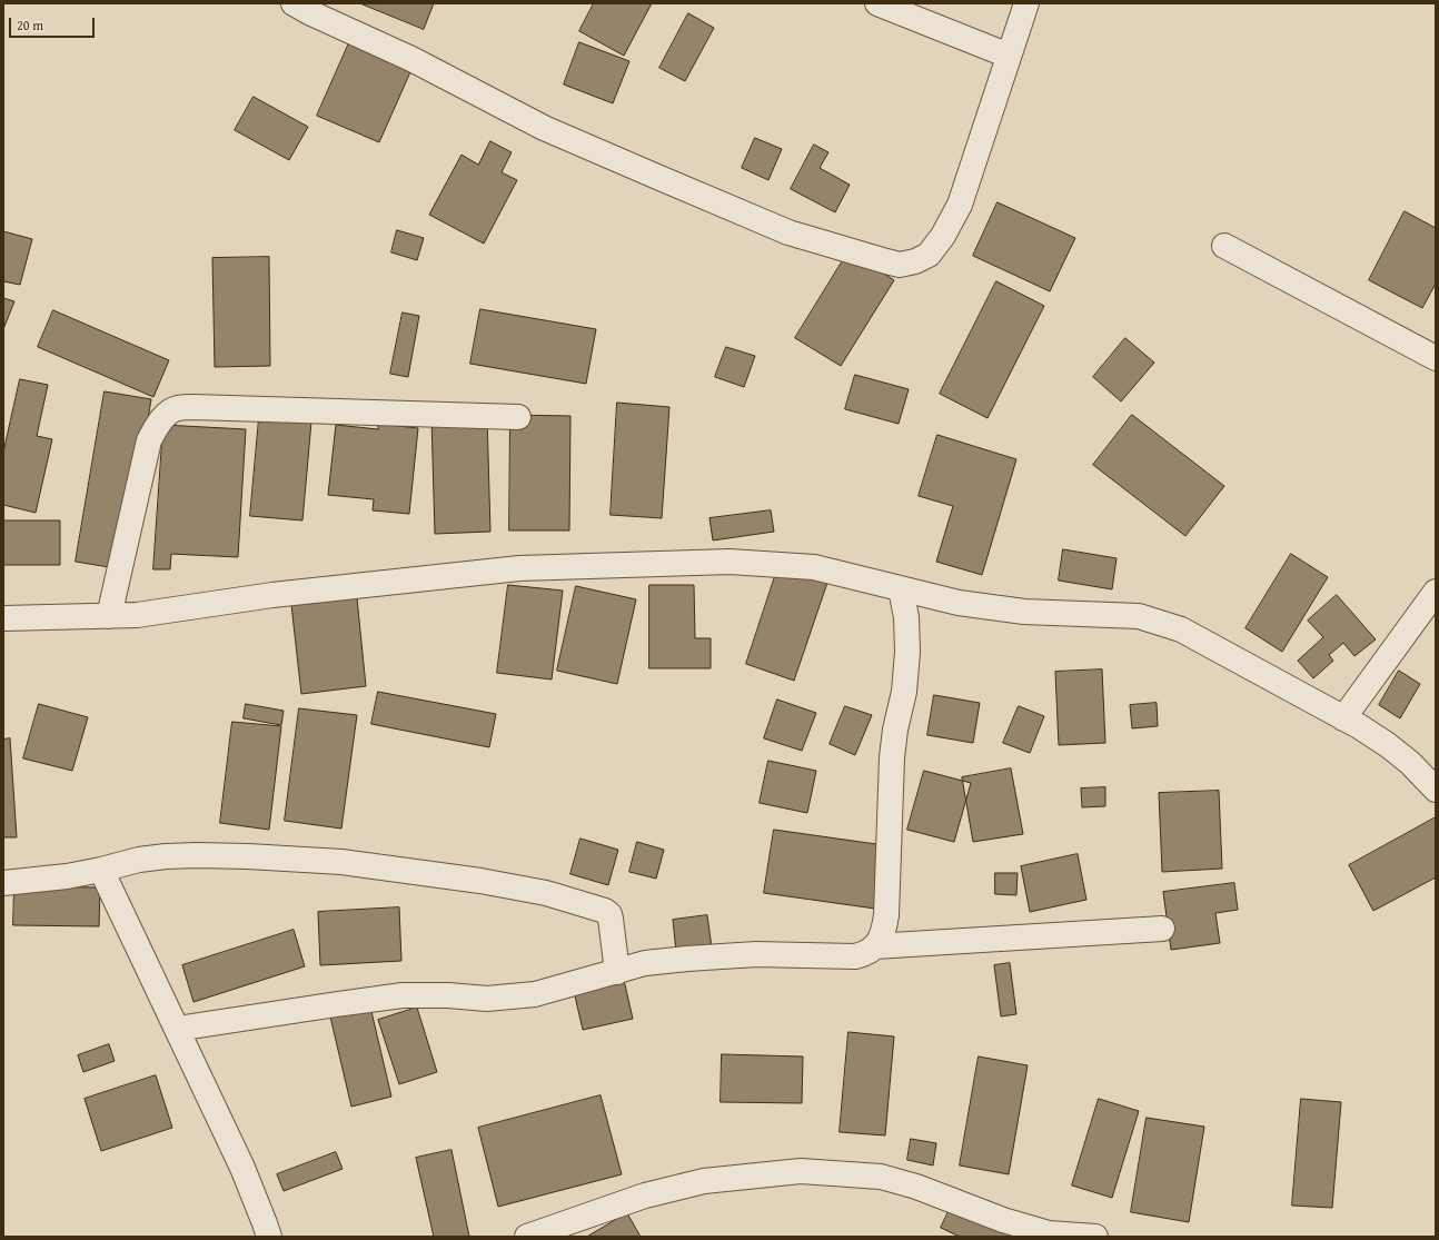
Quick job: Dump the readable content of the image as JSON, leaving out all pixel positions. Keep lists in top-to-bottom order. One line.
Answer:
{"scale_bar":"20 m"}
